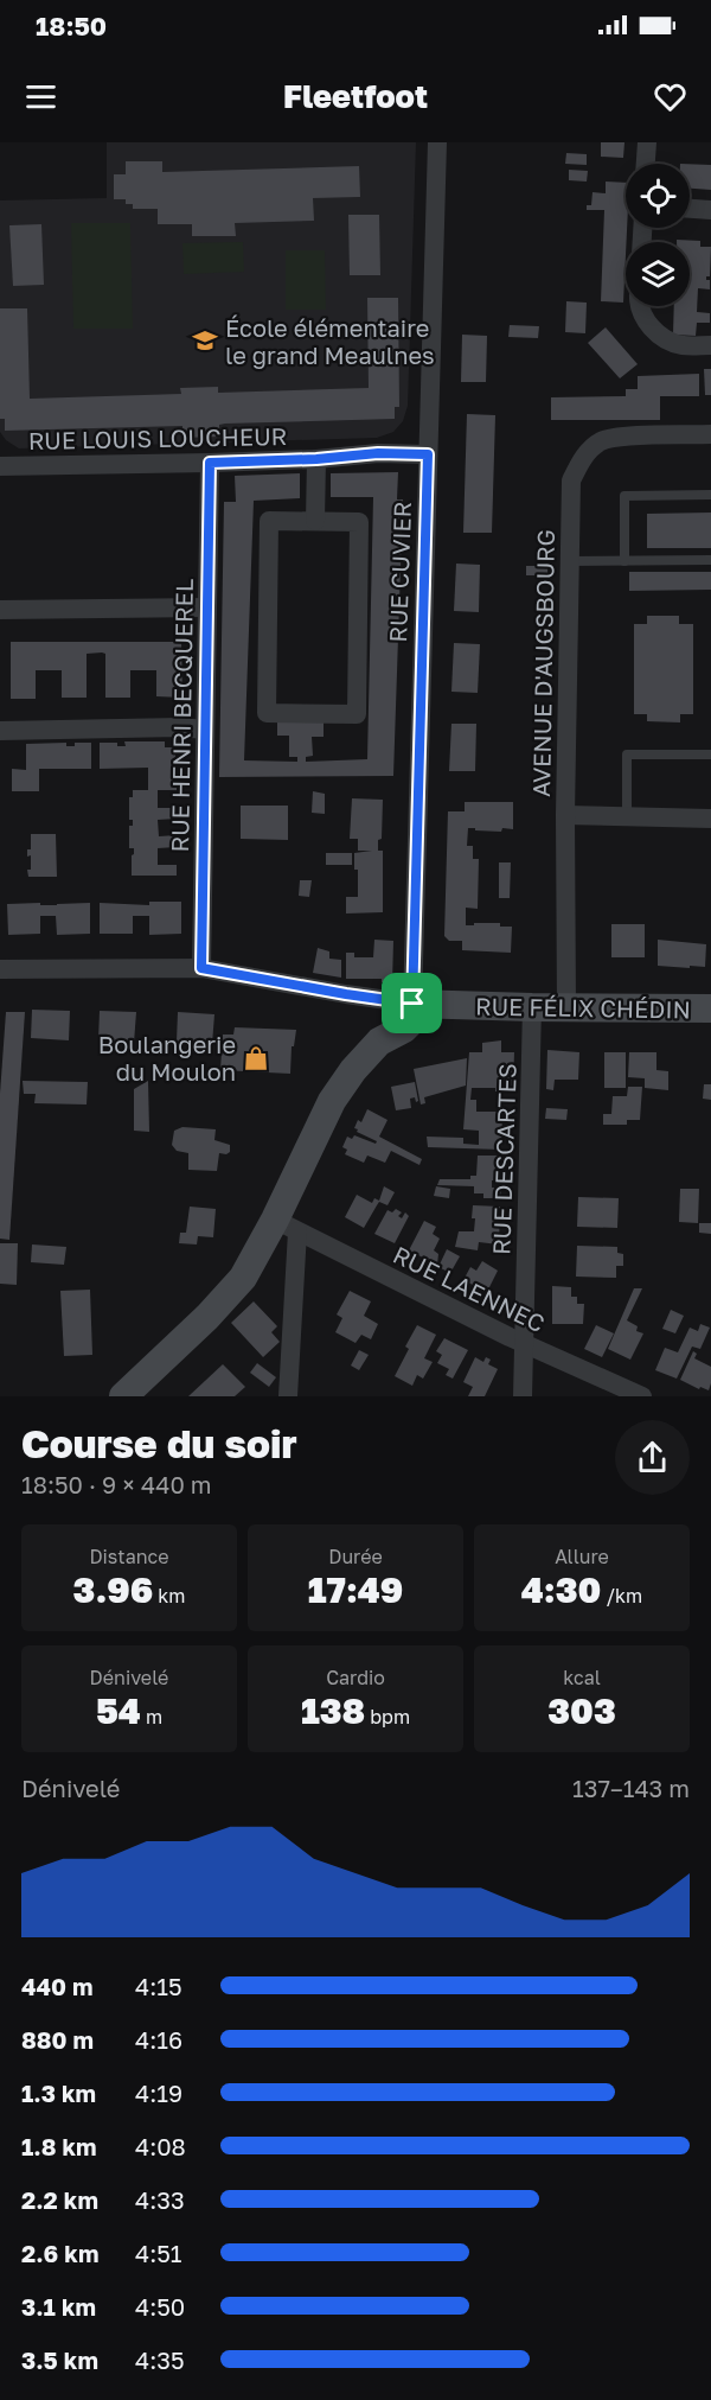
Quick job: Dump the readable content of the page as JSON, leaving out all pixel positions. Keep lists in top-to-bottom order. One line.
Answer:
{"streets":{"street":["RUE LOUIS LOUCHEUR","RUE CUVIER","AVENUE D'AUGSBOURG","RUE HENRI BECQUEREL","RUE FÉLIX CHÉDIN","RUE DESCARTES","RUE LAENNEC"]},"crossings":[["RUE LOUIS LOUCHEUR","RUE CUVIER"],["RUE LOUIS LOUCHEUR","RUE HENRI BECQUEREL"],["RUE CUVIER","RUE FÉLIX CHÉDIN"],["AVENUE D'AUGSBOURG","RUE FÉLIX CHÉDIN"],["RUE FÉLIX CHÉDIN","RUE DESCARTES"],["RUE DESCARTES","RUE LAENNEC"]],"places":{"school or university":["École élémentaire le grand Meaulnes"],"shop":["Boulangerie du Moulon"]},"page":{"status":"18:50","header":"Fleetfoot","heading":["Course du soir","18:50 · 9 × 440 m"],"stats":[["Distance","3.96 km"],["Durée","17:49"],["Allure","4:30 /km"],["Dénivelé","54 m"],["Cardio","138 bpm"],["kcal","303"]],"chart":["Dénivelé","137–143 m"],"list":[{"name":"440 m","note":"4:15"},{"name":"880 m","note":"4:16"},{"name":"1.3 km","note":"4:19"},{"name":"1.8 km","note":"4:08"},{"name":"2.2 km","note":"4:33"},{"name":"2.6 km","note":"4:51"},{"name":"3.1 km","note":"4:50"},{"name":"3.5 km","note":"4:35"}]}}
